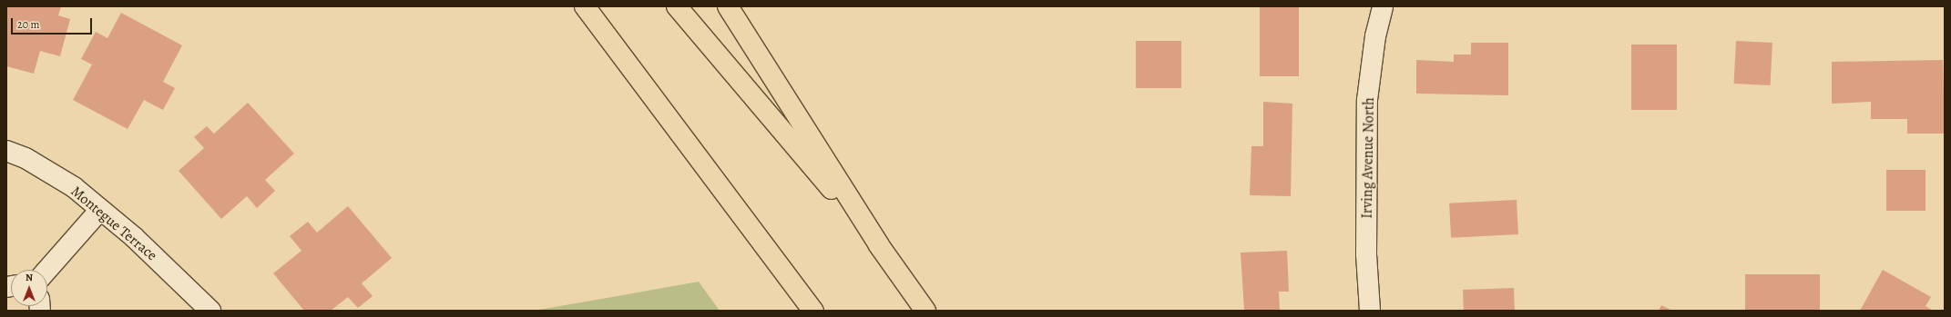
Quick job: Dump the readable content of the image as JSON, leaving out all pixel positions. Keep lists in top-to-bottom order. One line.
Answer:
{"streets":{"street":["Irving Avenue North","Montegue Terrace"]},"scale_bar":"20 m","north":"top"}
